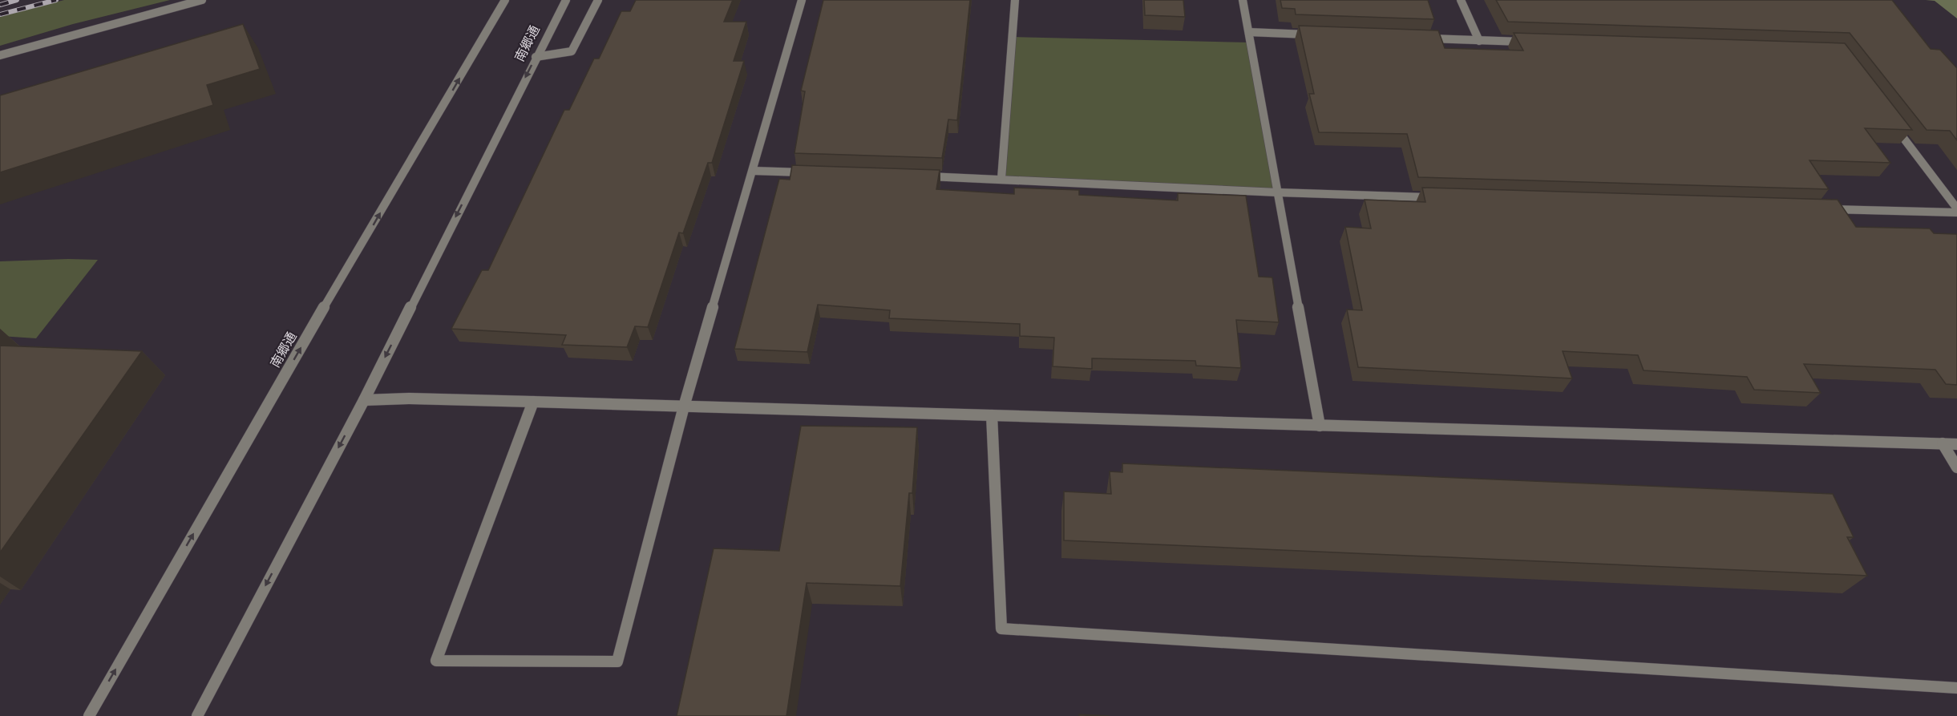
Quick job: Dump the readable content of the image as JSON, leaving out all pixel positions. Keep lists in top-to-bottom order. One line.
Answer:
{"streets":{"street":["南郷通"]}}
